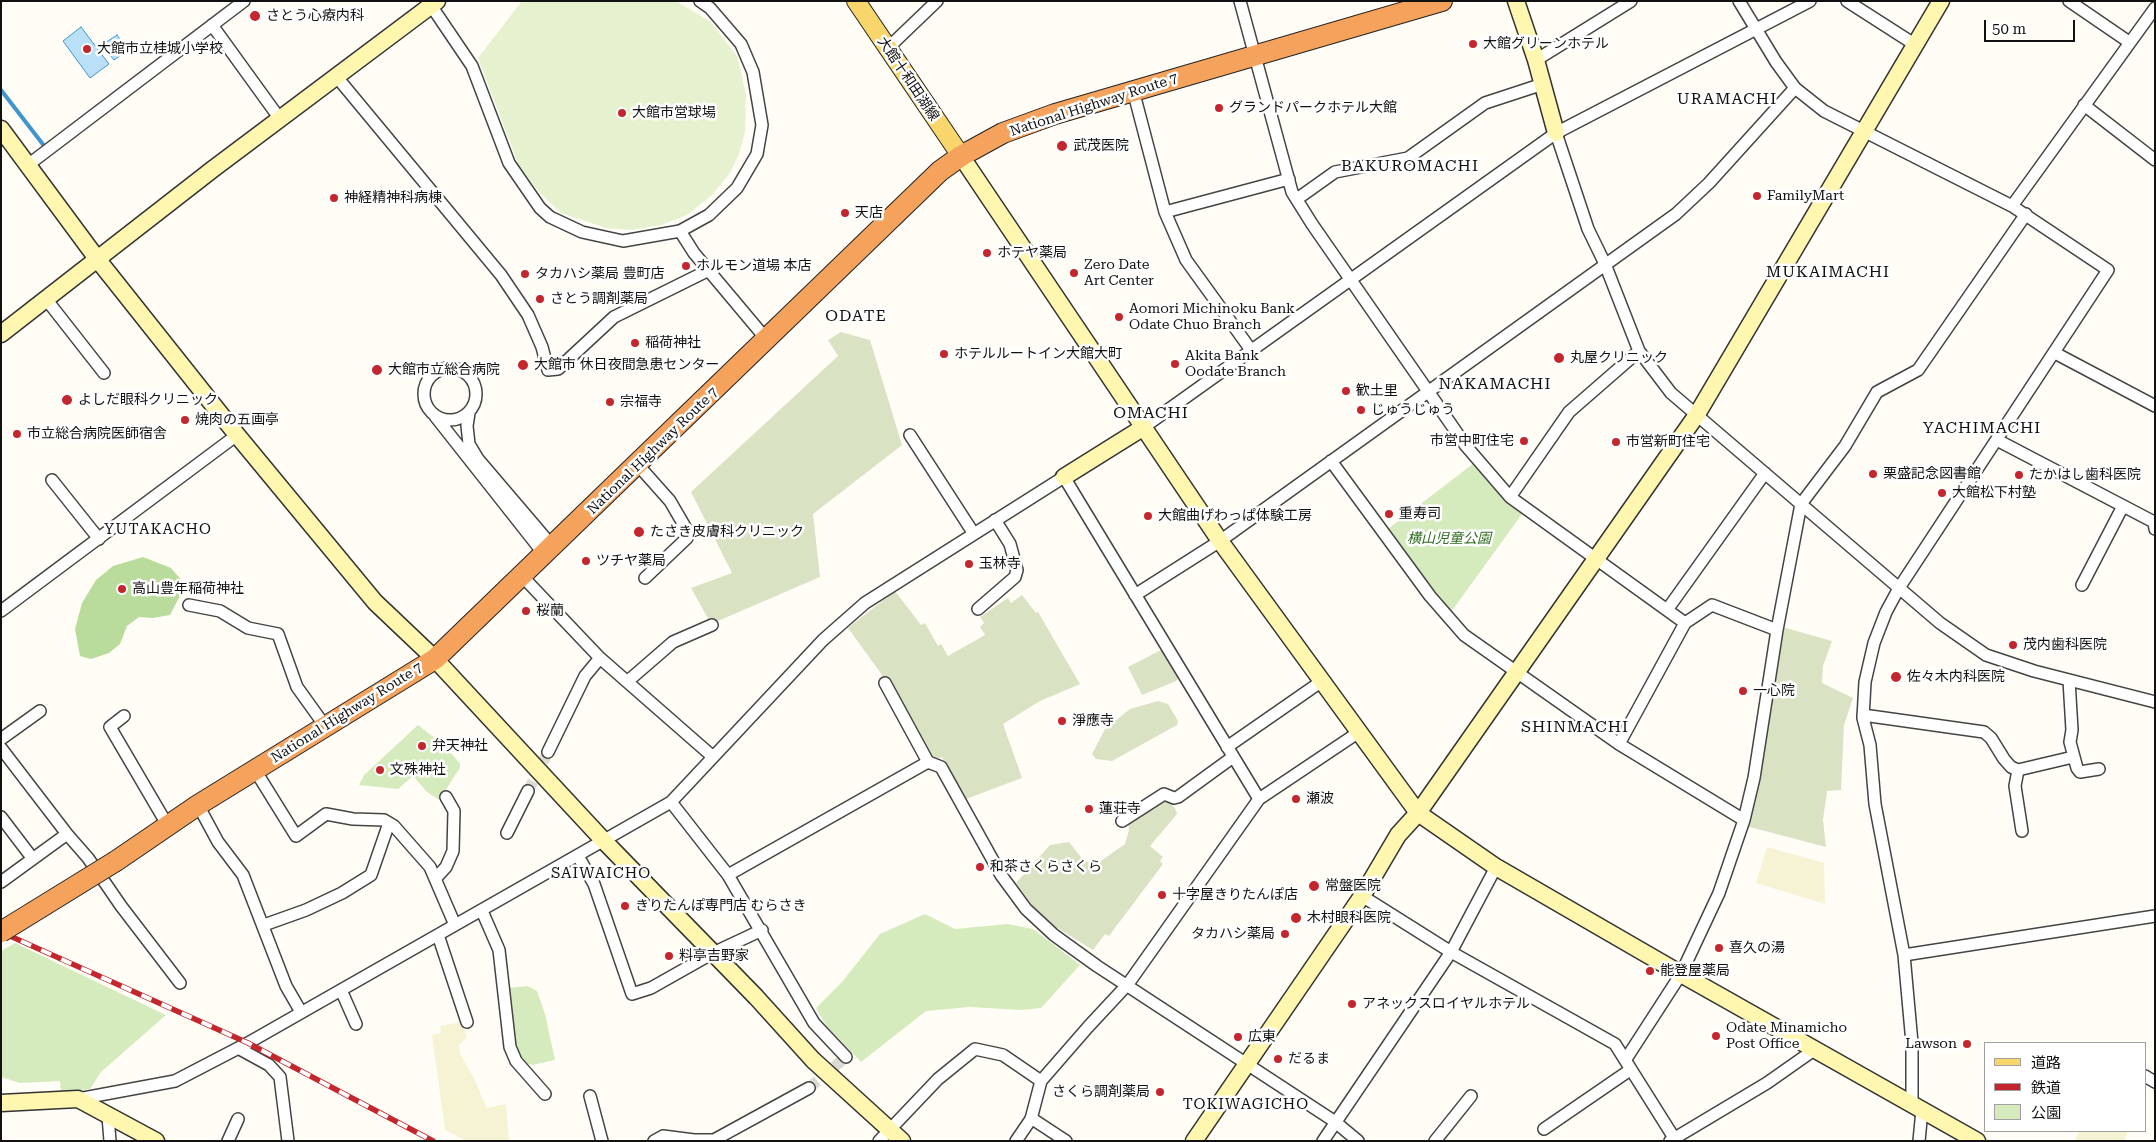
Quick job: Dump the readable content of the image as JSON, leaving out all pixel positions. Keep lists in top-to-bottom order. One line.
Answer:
{"streets":{"highway":["National Highway Route 7"],"main road":["大館十和田湖線"]},"crossings":[["大館十和田湖線","National Highway Route 7"]],"districts":["URAMACHI","BAKUROMACHI","MUKAIMACHI","ODATE","NAKAMACHI","OMACHI","YACHIMACHI","YUTAKACHO","SHINMACHI","SAIWAICHO","TOKIWAGICHO"],"parks":["横山児童公園"],"places":["さとう心療内科","大館グリーンホテル","大館市立桂城小学校","グランドパークホテル大館","大館市営球場","武茂医院","FamilyMart","神経精神科病棟","天店","ホテヤ薬局","ホルモン道場 本店","Zero Date Art Center","タカハシ薬局 豊町店","さとう調剤薬局","Aomori Michinoku Bank Odate Chuo Branch","稲荷神社","ホテルルートイン大館大町","丸屋クリニック","Akita Bank Oodate Branch","大館市 休日夜間急患センター","大館市立総合病院","歓土里","よしだ眼科クリニック","宗福寺","じゅうじゅう","焼肉の五画亭","市立総合病院医師宿舎","市営中町住宅","市営新町住宅","栗盛記念図書館","たかはし歯科医院","大館松下村塾","重寿司","大館曲げわっぱ体験工房","たさき皮膚科クリニック","ツチヤ薬局","玉林寺","高山豊年稲荷神社","桜蘭","茂内歯科医院","佐々木内科医院","一心院","淨應寺","弁天神社","文殊神社","瀬波","蓮荘寺","和茶さくらさくら","常盤医院","十字屋きりたんぽ店","きりたんぽ専門店 むらさき","木村眼科医院","タカハシ薬局","喜久の湯","料亭吉野家","能登屋薬局","アネックスロイヤルホテル","Odate Minamicho Post Office","広東","Lawson","だるま","さくら調剤薬局"],"legend":["道路","鉄道","公園"],"scale_bar":"50 m"}
